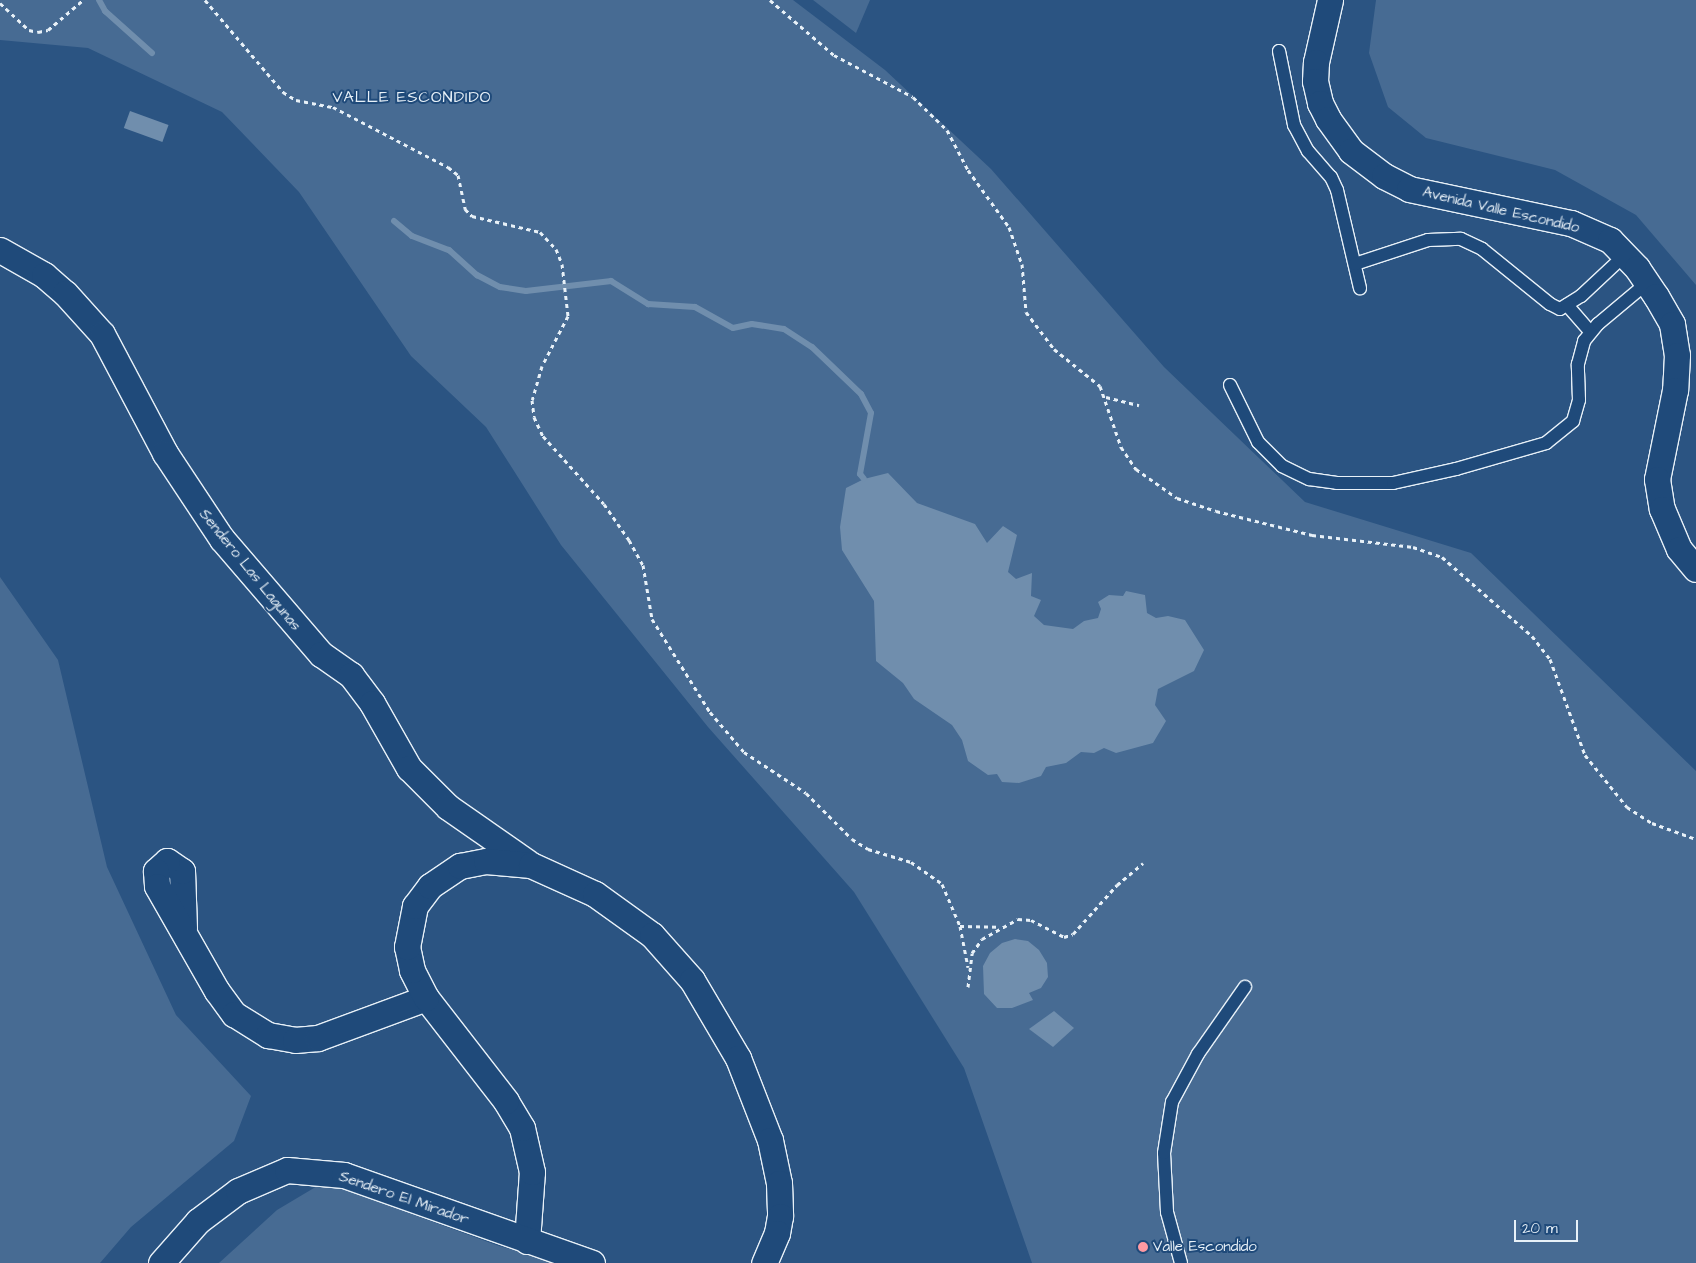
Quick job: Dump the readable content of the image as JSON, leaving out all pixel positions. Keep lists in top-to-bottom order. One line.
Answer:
{"streets":{"street":["Avenida Valle Escondido","Sendero Las Lagunas","Sendero El Mirador"]},"districts":["VALLE ESCONDIDO"],"places":["Valle Escondido"],"scale_bar":"20 m"}
